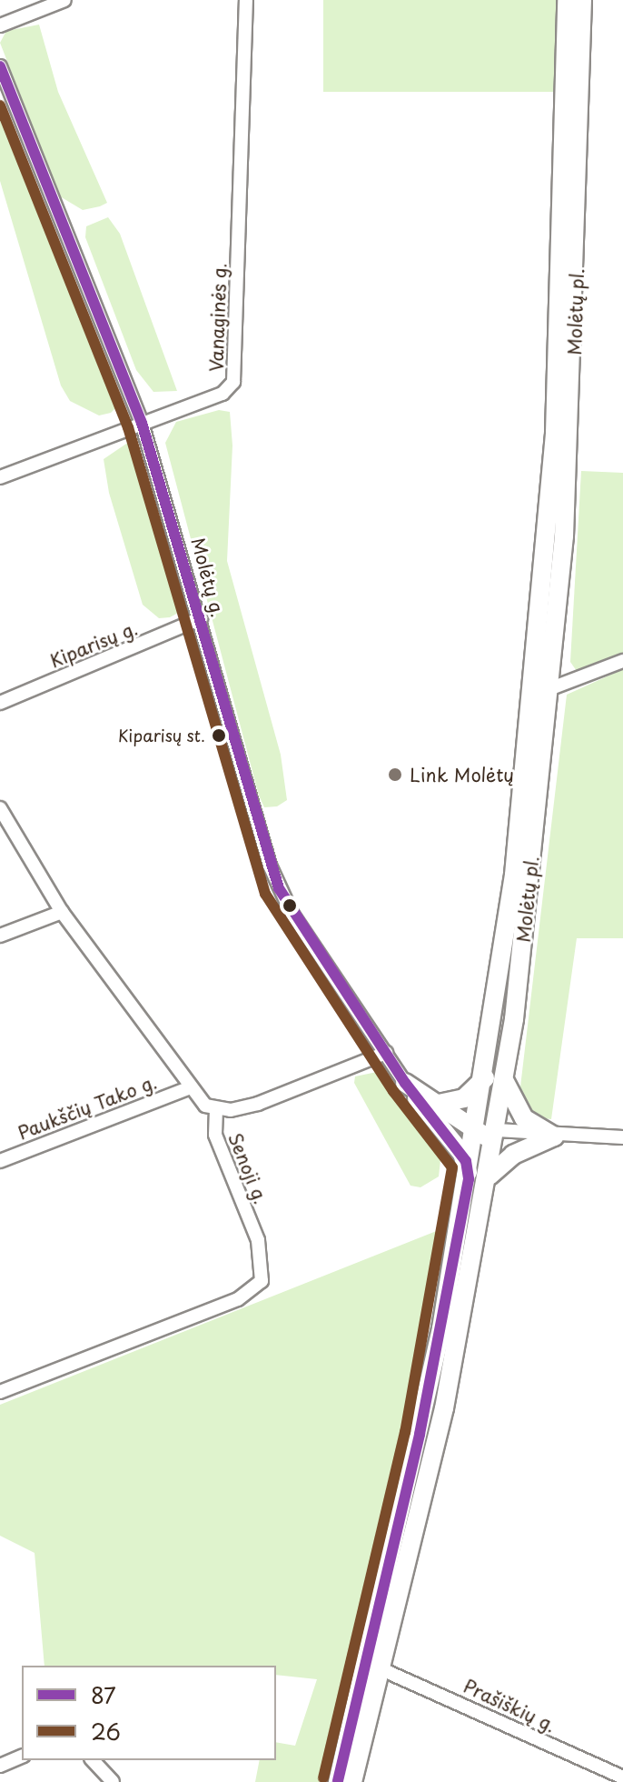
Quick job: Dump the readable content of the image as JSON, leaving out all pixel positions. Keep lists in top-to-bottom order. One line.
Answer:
{"streets":{"highway":["Molėtų pl."],"street":["Vanaginės g.","Molėtų g.","Kiparisų g.","Paukščių Tako g.","Senoji g.","Prašiškių g."]},"crossings":[["Molėtų pl.","Prašiškių g."],["Vanaginės g.","Molėtų g."],["Molėtų g.","Kiparisų g."]],"places":["Kiparisų st.","Link Molėtų"],"lines":["transit line 87","transit line 26"],"legend":["87","26"]}
